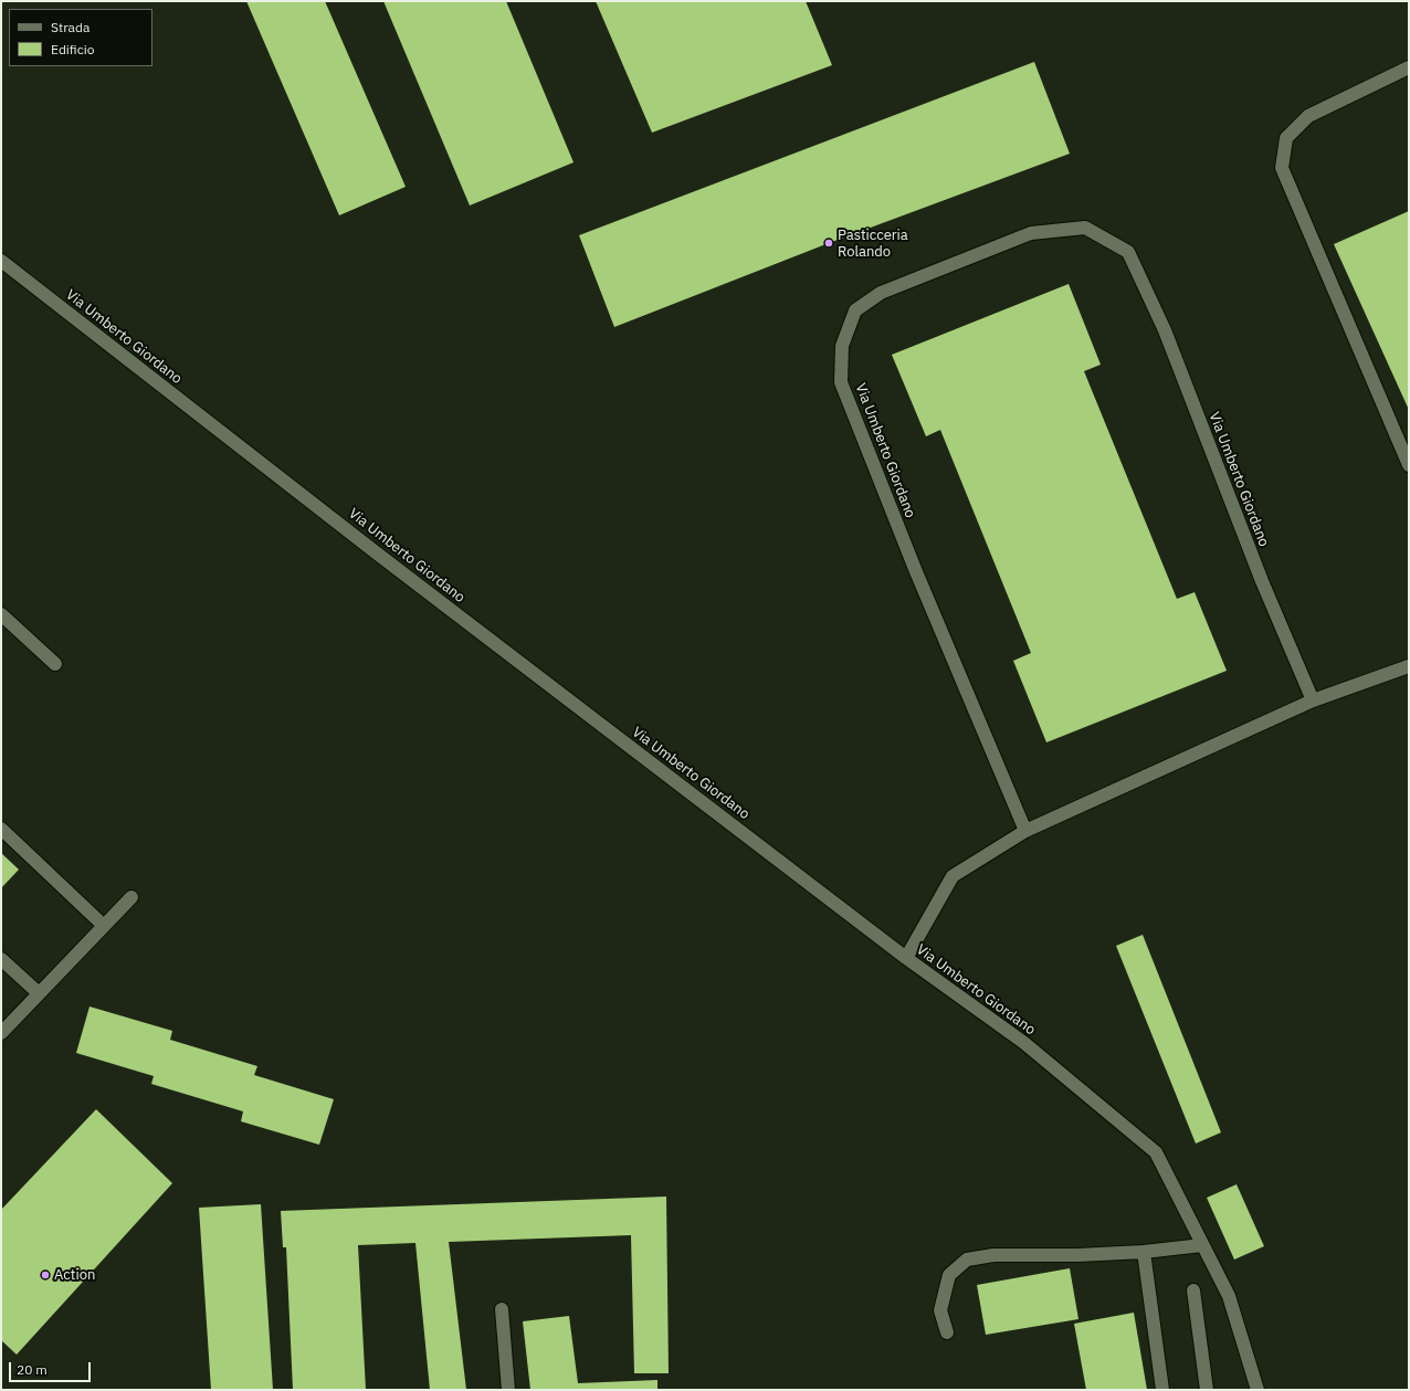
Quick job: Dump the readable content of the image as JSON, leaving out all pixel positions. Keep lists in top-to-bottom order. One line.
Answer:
{"streets":{"street":["Via Umberto Giordano"]},"places":["Pasticceria Rolando","Action"],"legend":["Strada","Edificio"],"scale_bar":"20 m"}
